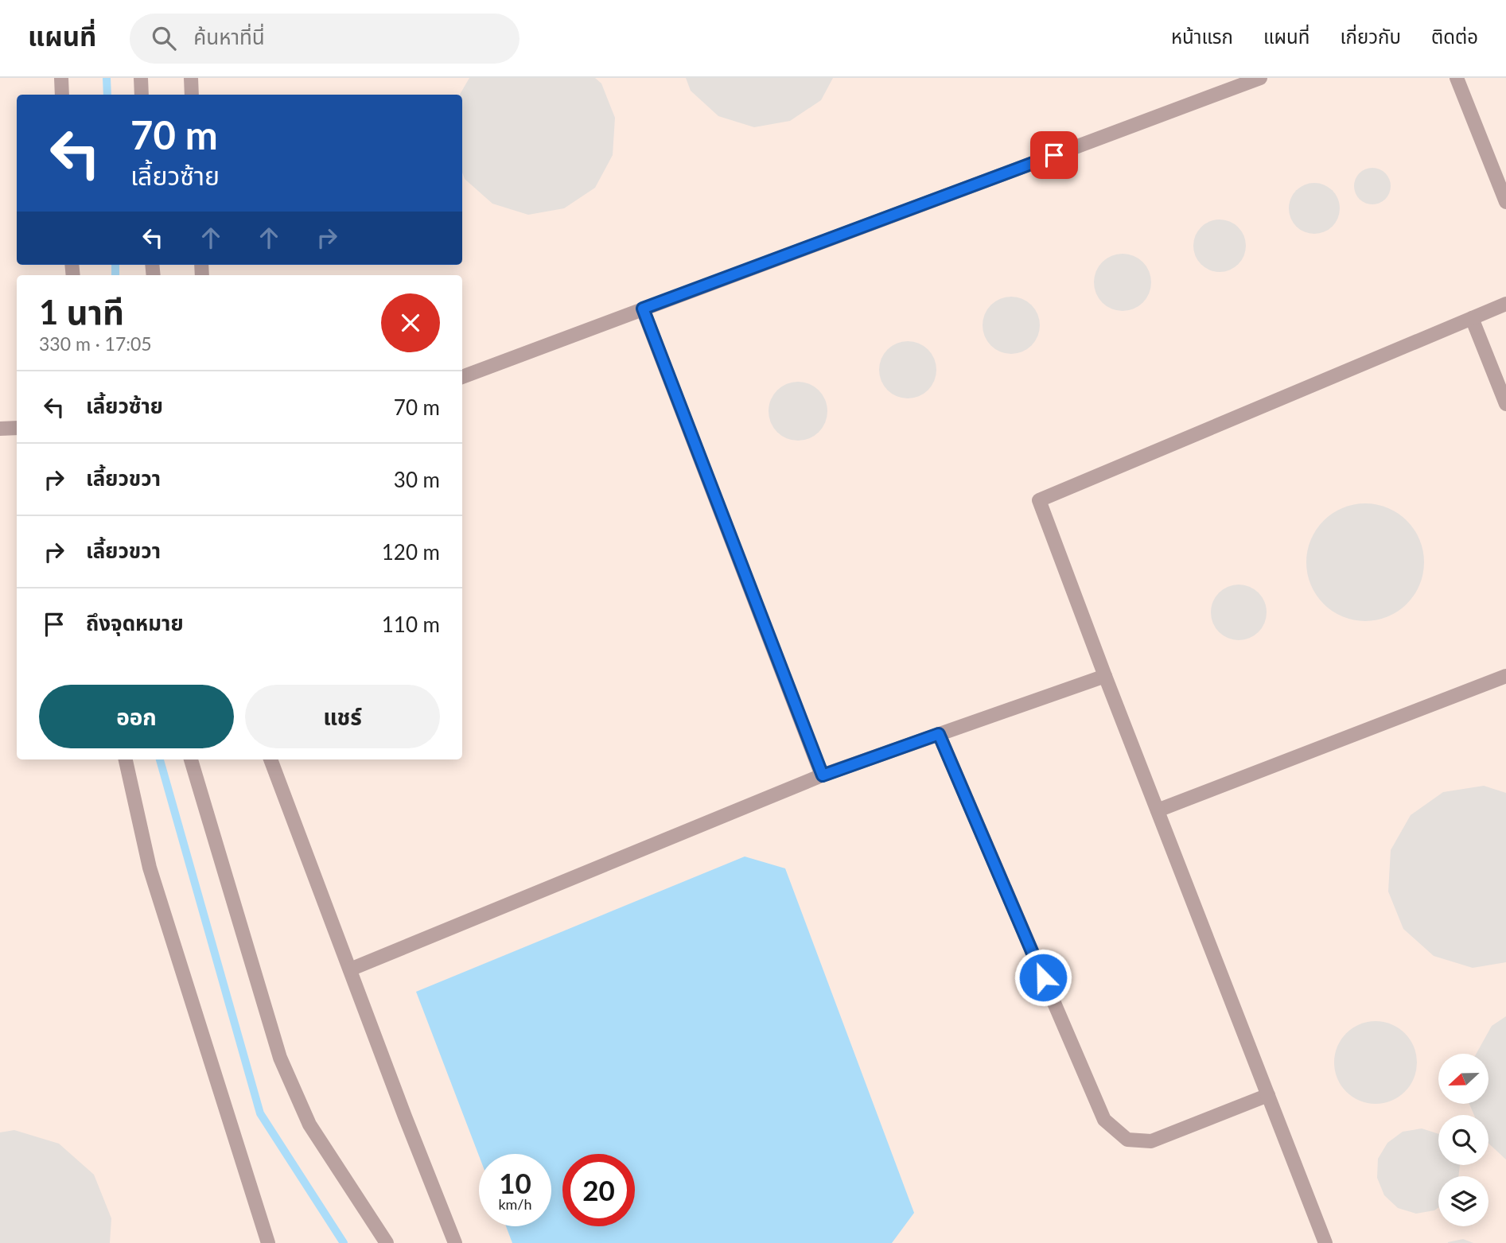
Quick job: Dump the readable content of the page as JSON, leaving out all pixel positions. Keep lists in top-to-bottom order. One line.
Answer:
{"north":"left","page":{"header":"แผนที่","search":"ค้นหาที่นี่","nav":["หน้าแรก","แผนที่","เกี่ยวกับ","ติดต่อ"],"turn":["70 m","เลี้ยวซ้าย"],"heading":["1 นาที","330 m · 17:05"],"list":[{"name":"เลี้ยวซ้าย","value":"70 m"},{"name":"เลี้ยวขวา","value":"30 m"},{"name":"เลี้ยวขวา","value":"120 m"},{"name":"ถึงจุดหมาย","value":"110 m"}],"buttons":["ออก","แชร์"],"speed":"10 km/h","limit":"20"}}
